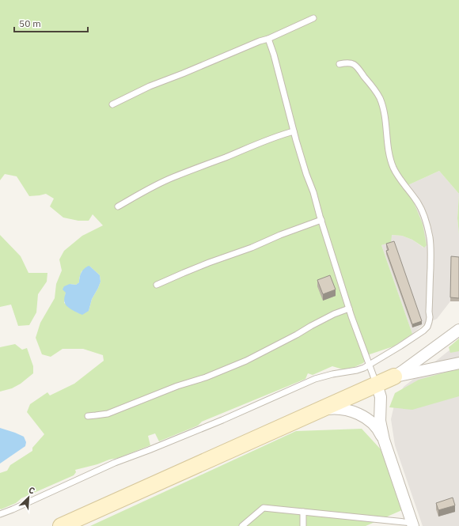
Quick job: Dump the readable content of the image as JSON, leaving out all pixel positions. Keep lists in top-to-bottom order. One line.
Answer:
{"scale_bar":"50 m","north":"top right"}
